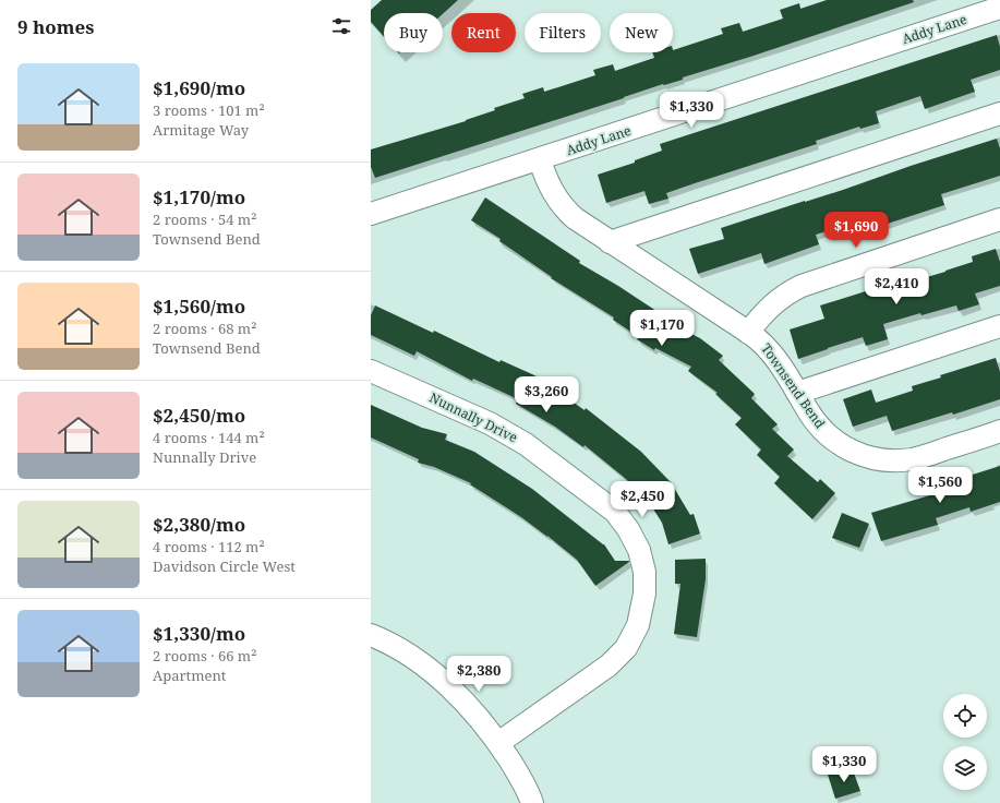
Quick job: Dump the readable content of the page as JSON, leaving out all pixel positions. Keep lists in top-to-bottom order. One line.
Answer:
{"streets":{"street":["Addy Lane","Townsend Bend","Nunnally Drive"]},"crossings":[["Addy Lane","Townsend Bend"]],"page":{"heading":"9 homes","chip":["Buy","Rent","Filters","New"],"list":[{"name":"$1,690/mo","note":"3 rooms · 101 m² · Armitage Way"},{"name":"$1,170/mo","note":"2 rooms · 54 m² · Townsend Bend"},{"name":"$1,560/mo","note":"2 rooms · 68 m² · Townsend Bend"},{"name":"$2,450/mo","note":"4 rooms · 144 m² · Nunnally Drive"},{"name":"$2,380/mo","note":"4 rooms · 112 m² · Davidson Circle West"},{"name":"$1,330/mo","note":"2 rooms · 66 m² · Apartment"}],"price":["$1,330","$1,690","$2,410","$1,170","$3,260","$1,560","$2,450","$2,380","$1,330"]}}
